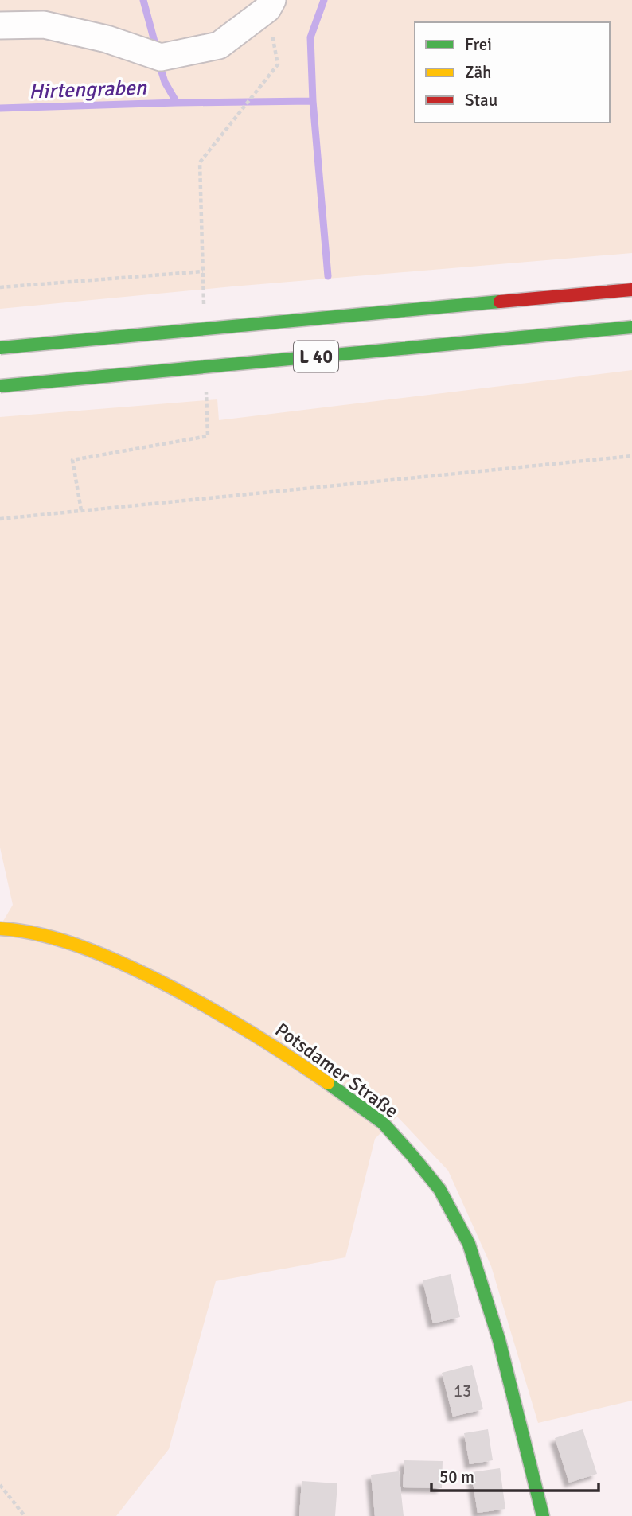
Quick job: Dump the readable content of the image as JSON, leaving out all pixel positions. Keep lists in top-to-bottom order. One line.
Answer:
{"streets":{"main road":["L 40","Potsdamer Straße"]},"water":["Hirtengraben"],"house_numbers":["13"],"legend":["Frei","Zäh","Stau"],"scale_bar":"50 m"}
